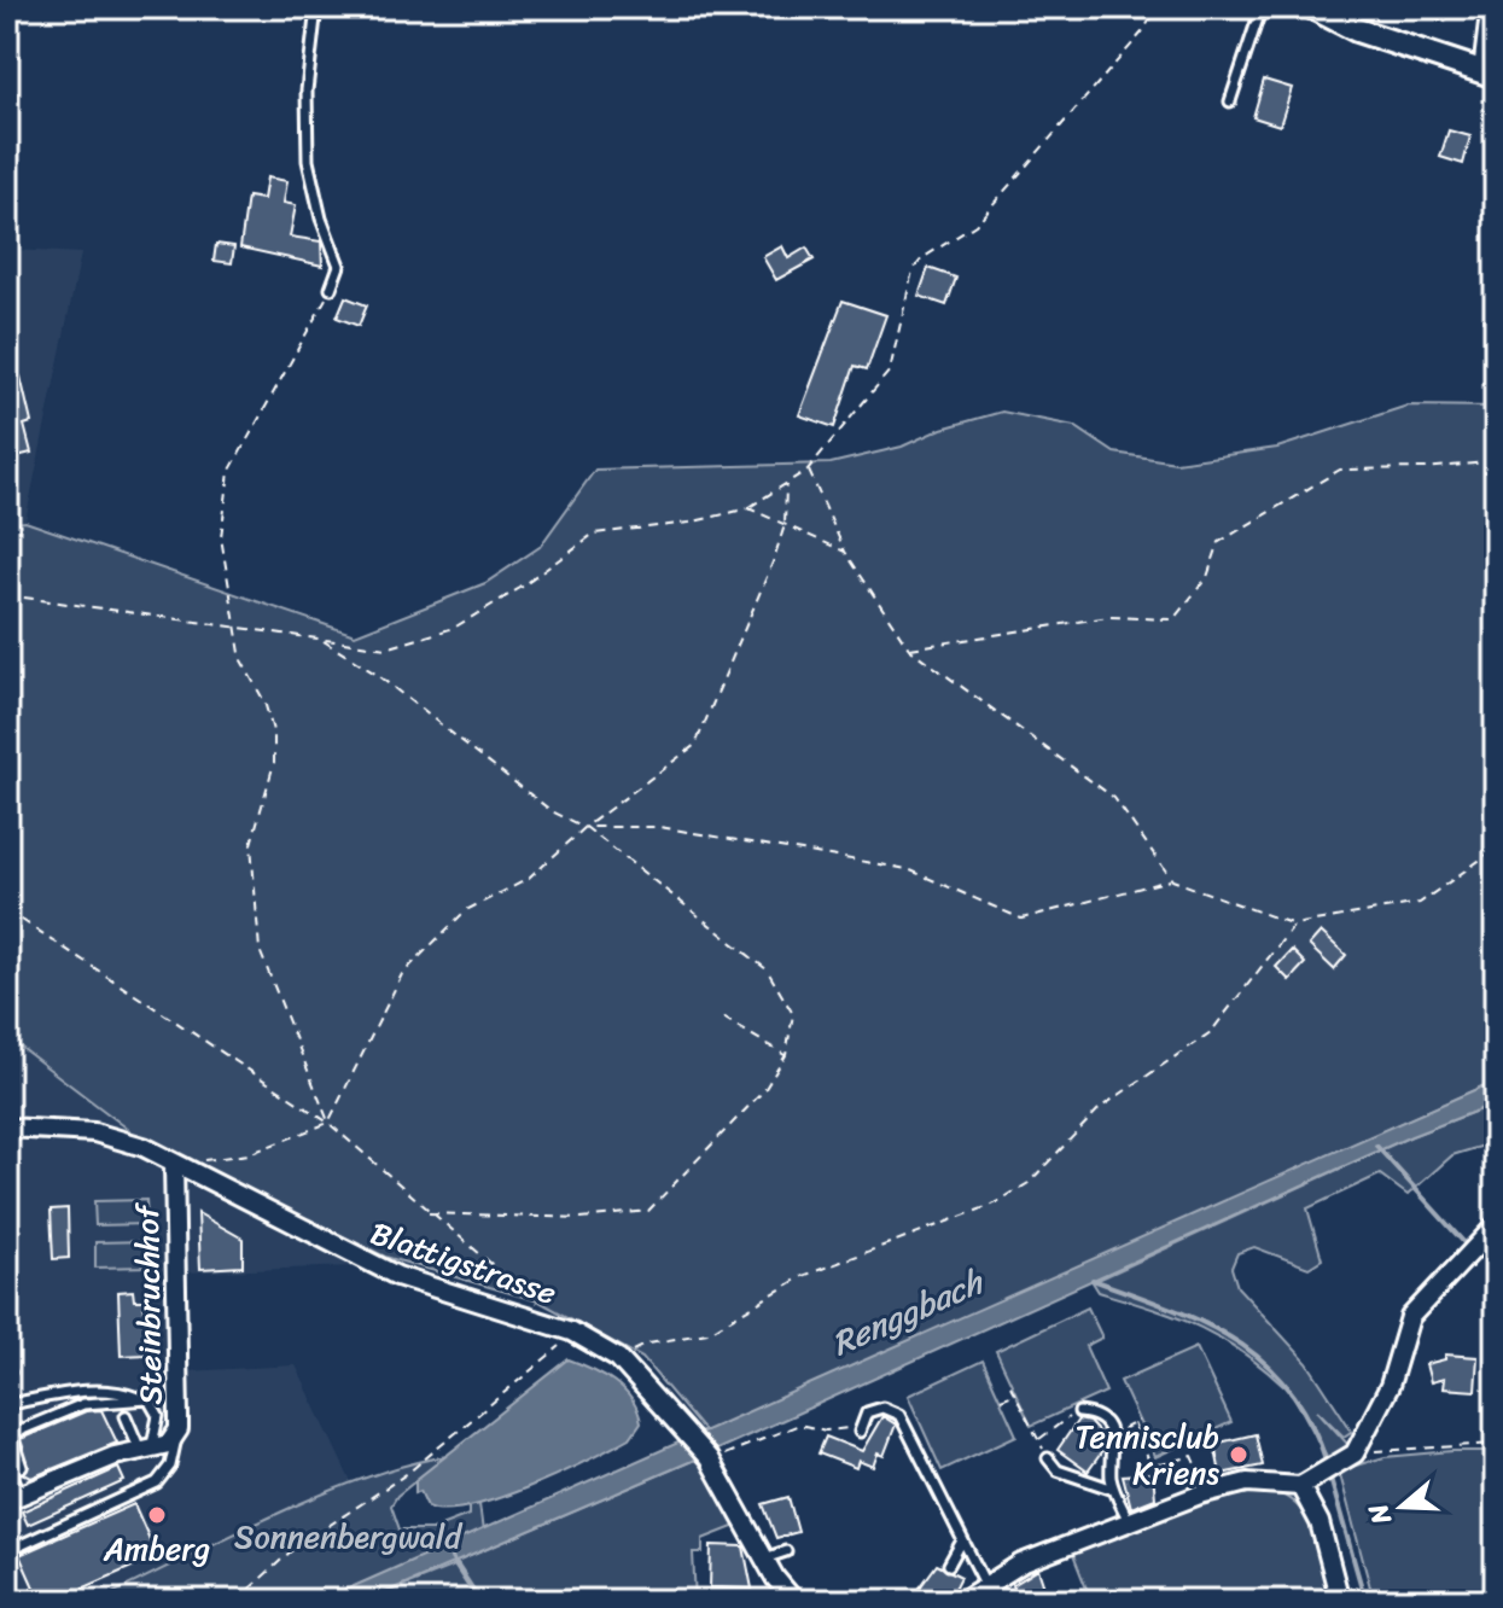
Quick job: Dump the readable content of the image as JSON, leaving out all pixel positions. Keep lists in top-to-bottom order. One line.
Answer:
{"streets":{"street":["Blattigstrasse","Steinbruchhof"]},"crossings":[["Blattigstrasse","Steinbruchhof"]],"water":["Renggbach"],"parks":["Sonnenbergwald"],"places":["Tennisclub Kriens","Amberg"],"north":"left"}
